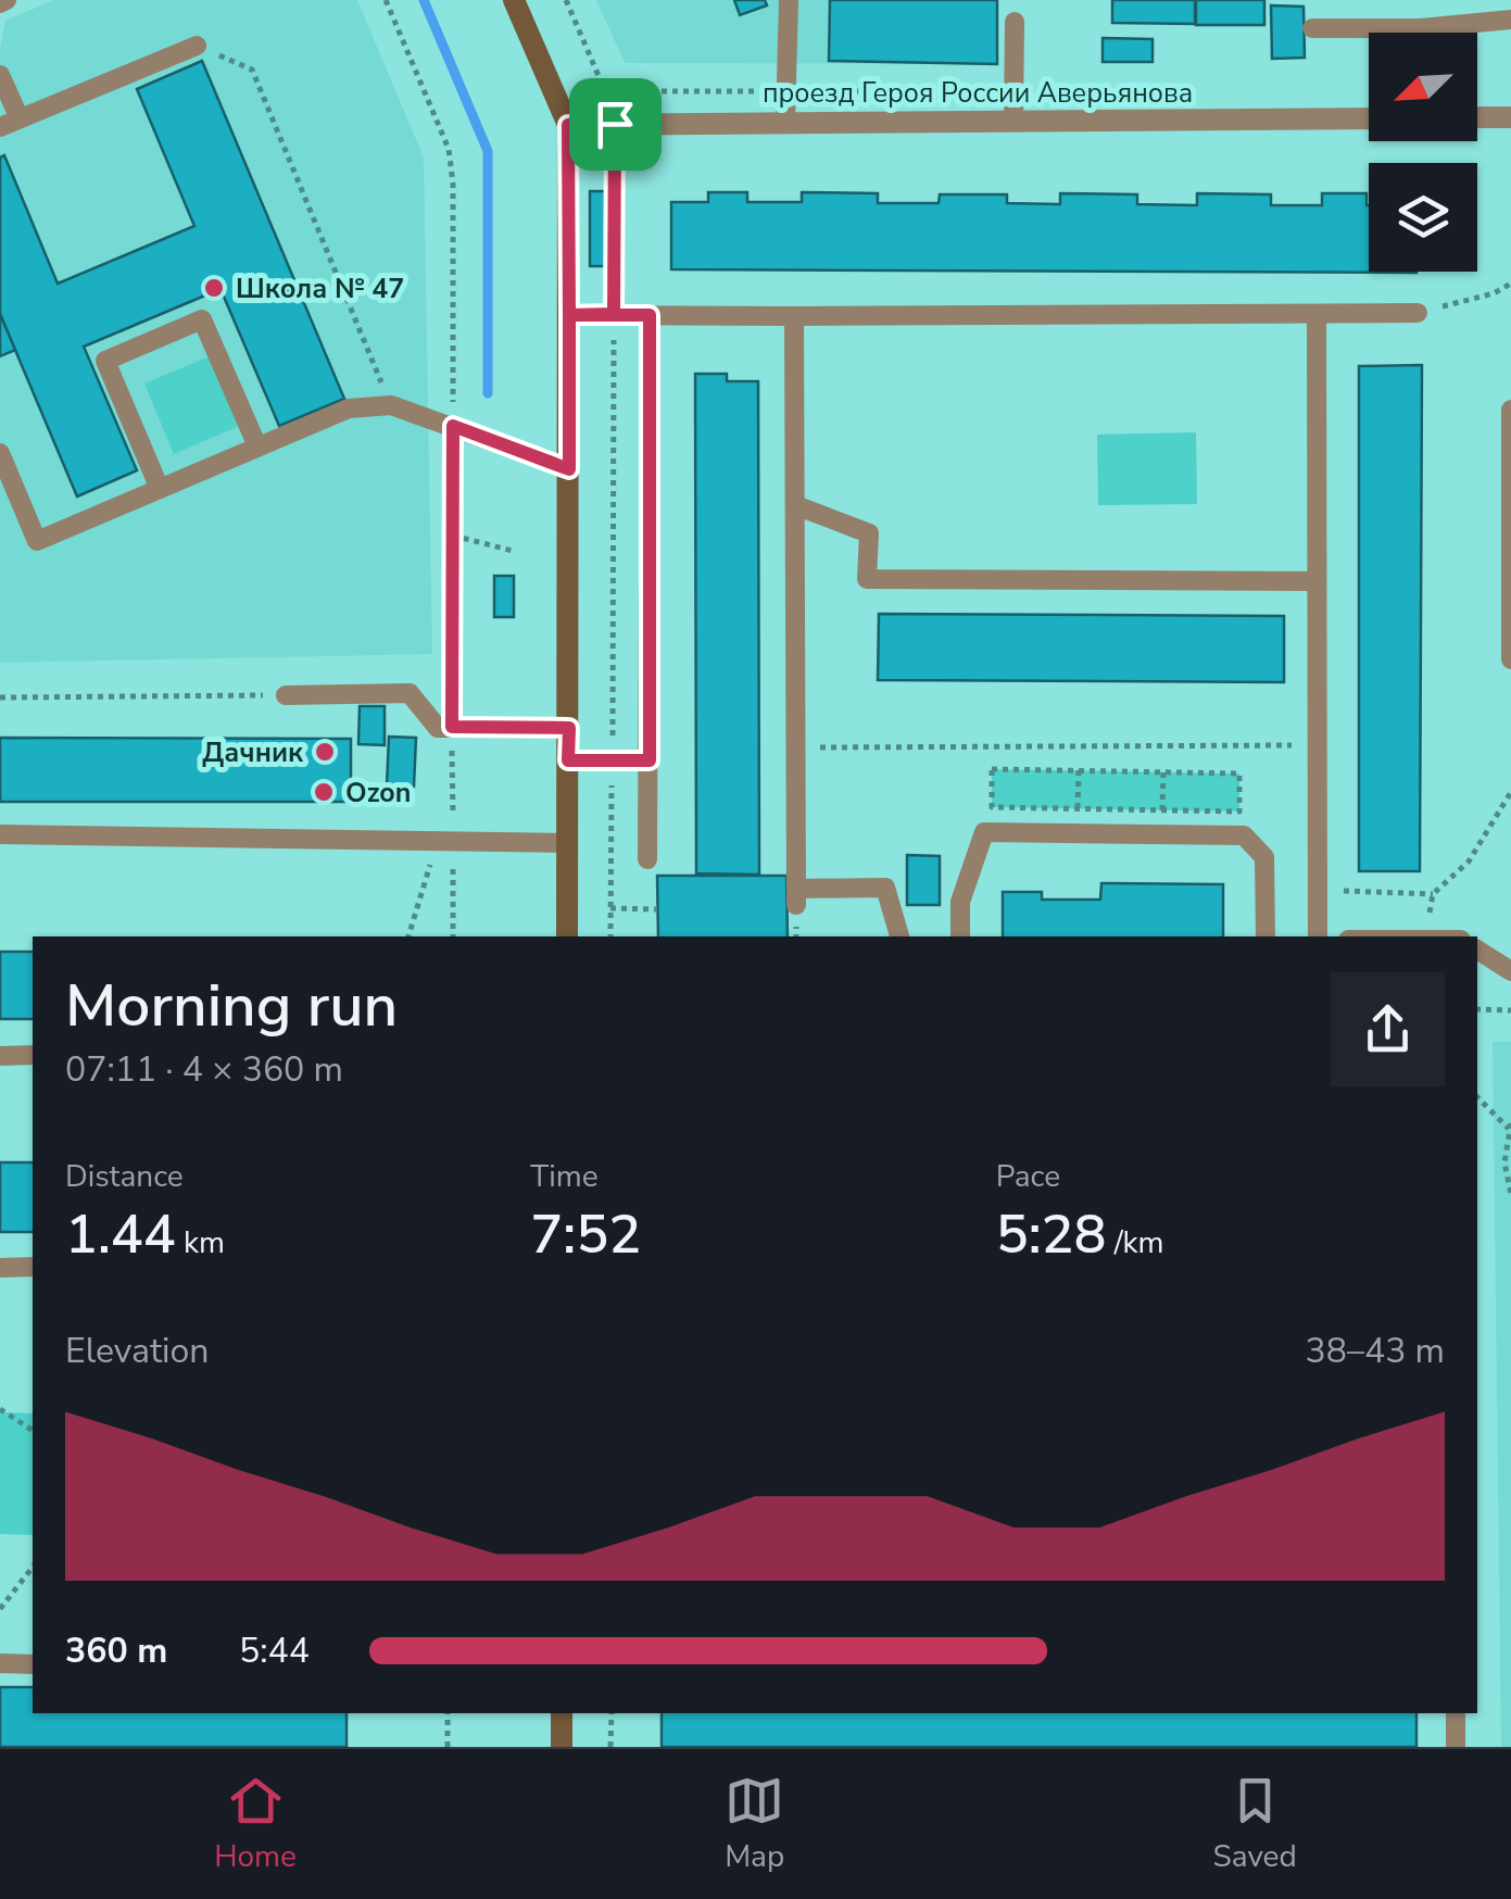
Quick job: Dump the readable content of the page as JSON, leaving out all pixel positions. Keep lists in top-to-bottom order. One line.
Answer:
{"streets":{"street":["проезд Героя России Аверьянова"]},"places":["Школа № 47","Дачник","Ozon"],"north":"bottom left","page":{"heading":["Morning run","07:11 · 4 × 360 m"],"stats":[["Distance","1.44 km"],["Time","7:52"],["Pace","5:28 /km"]],"chart":["Elevation","38–43 m"],"list":[{"name":"360 m","note":"5:44"}],"tabs":["Home","Map","Saved"]}}
